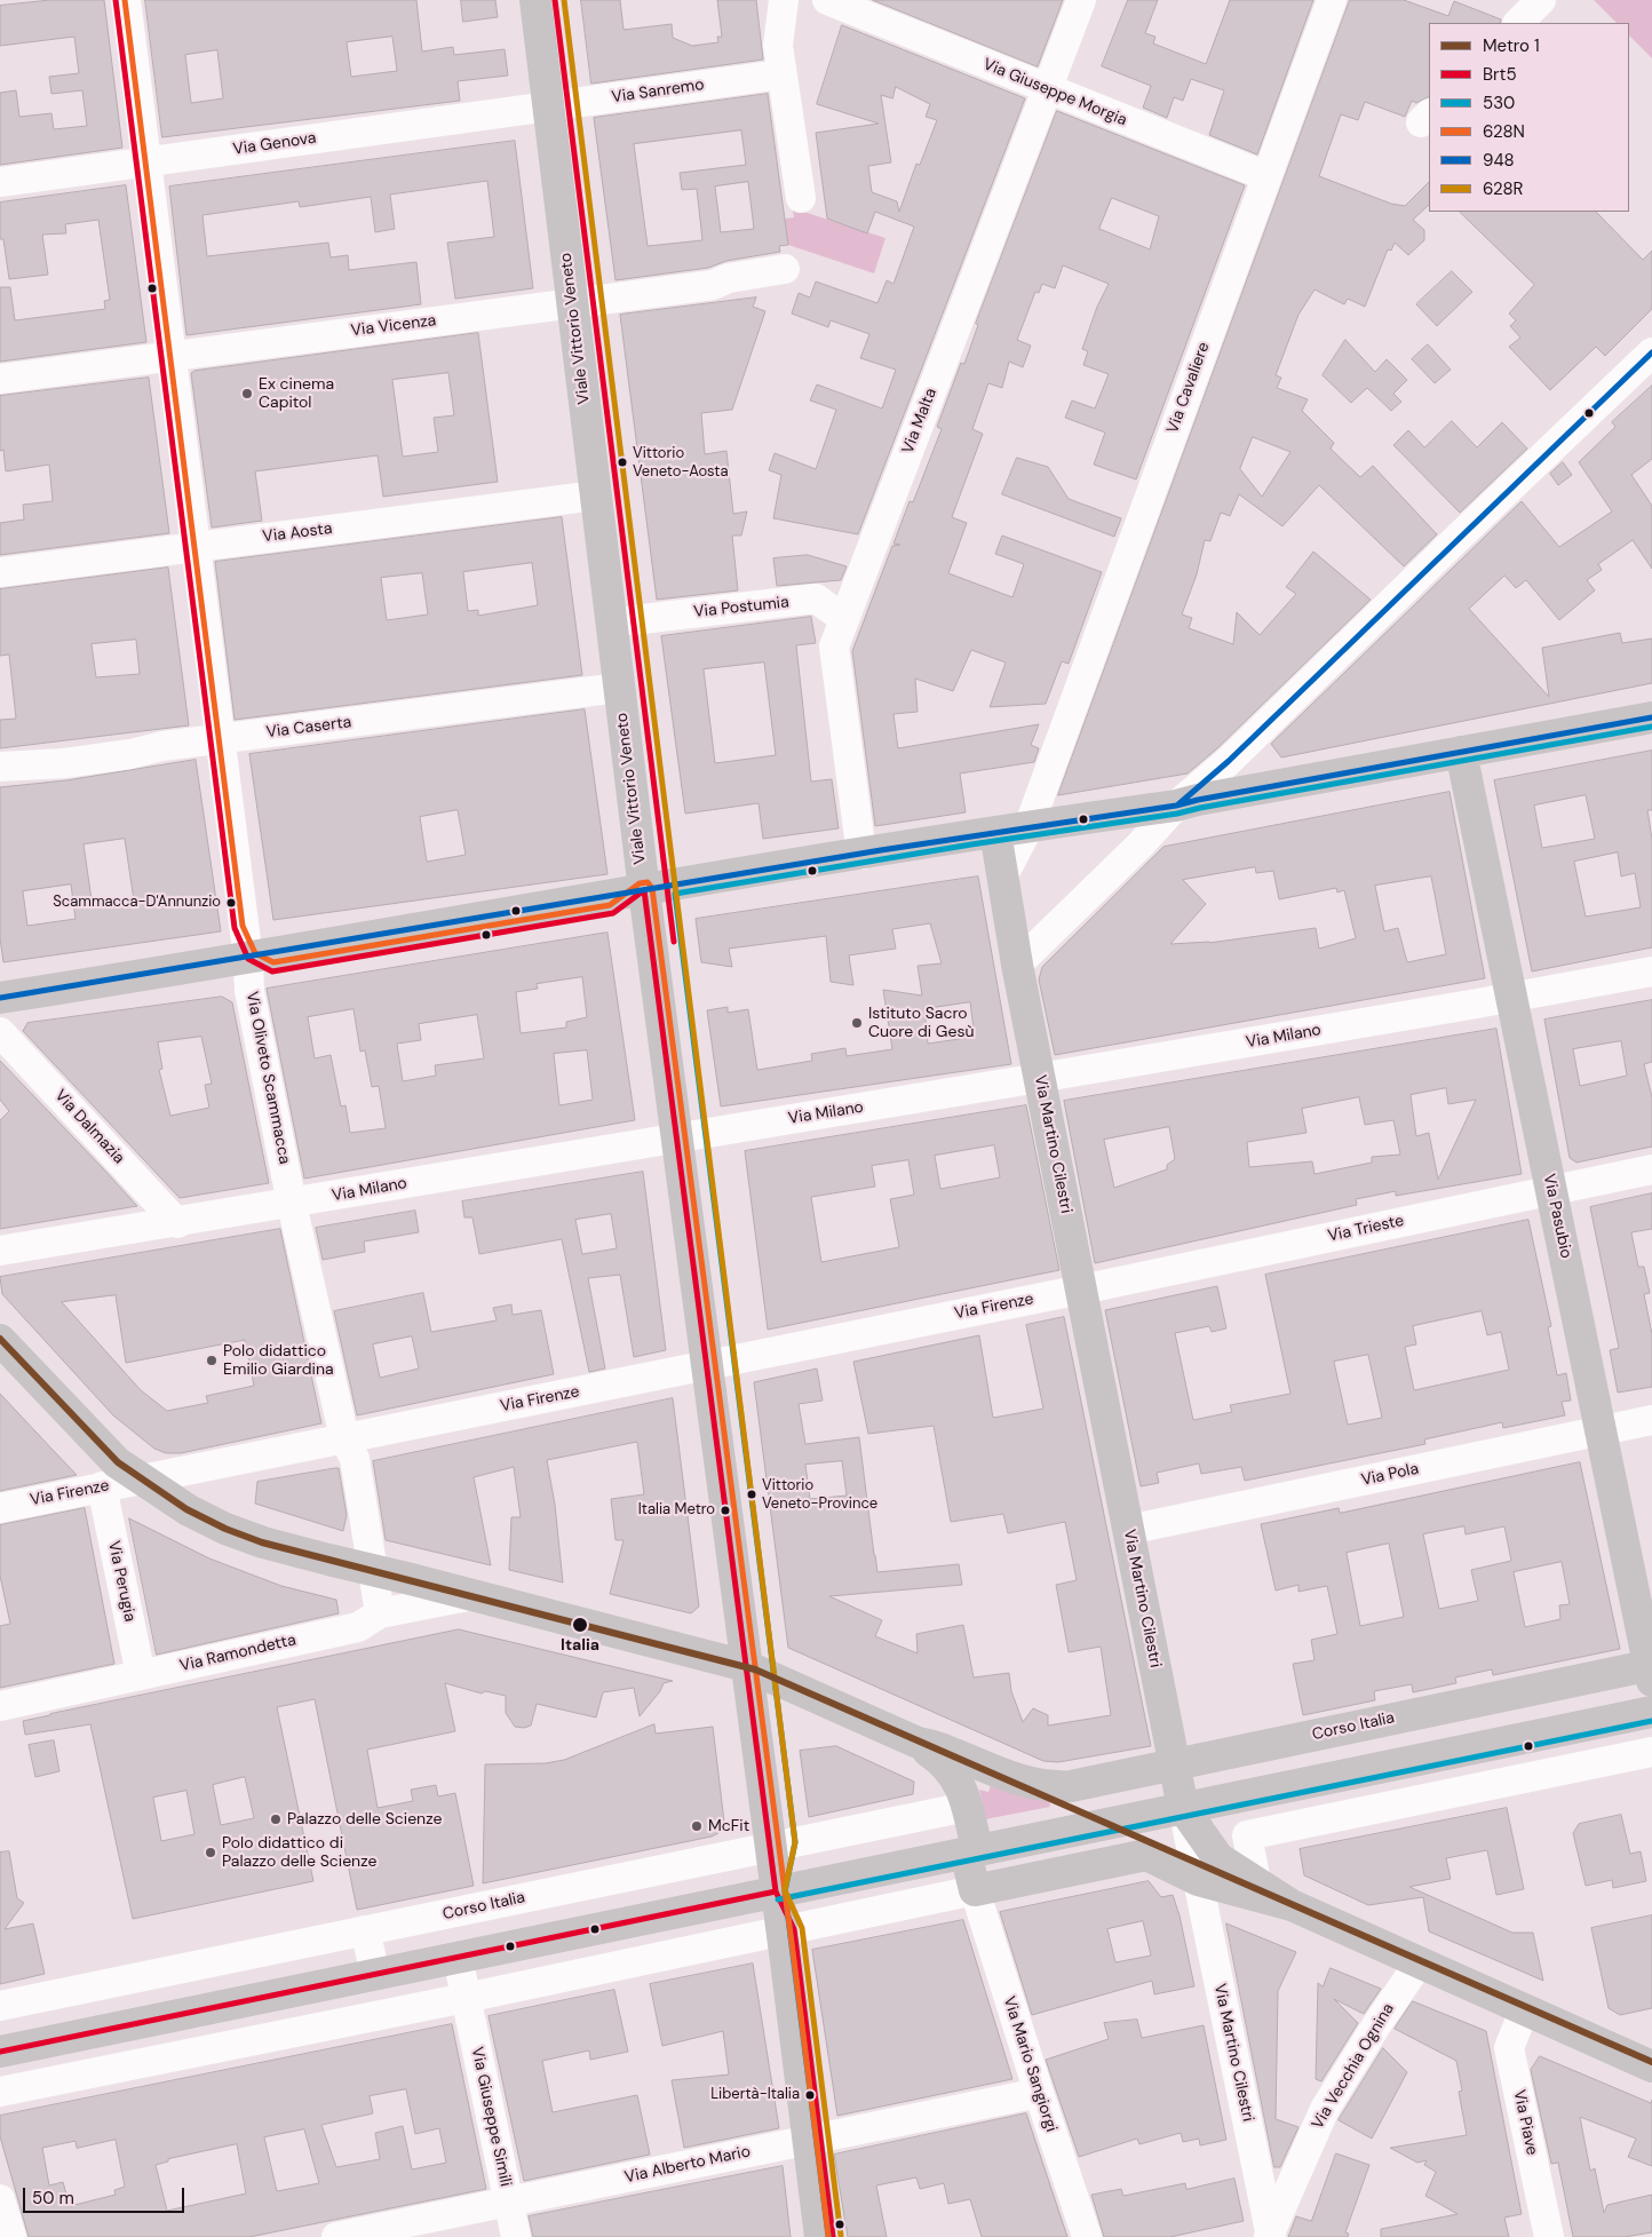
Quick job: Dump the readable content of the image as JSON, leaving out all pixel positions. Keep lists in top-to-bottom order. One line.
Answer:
{"streets":{"main road":["Viale Vittorio Veneto","Via Martino Cilestri","Via Pasubio","Corso Italia"],"street":["Via Sanremo","Via Giuseppe Morgia","Via Genova","Via Vicenza","Via Cavaliere","Via Malta","Via Aosta","Via Postumia","Via Caserta","Via Milano","Via Oliveto Scammacca","Via Dalmazia","Via Trieste","Via Firenze","Via Pola","Via Perugia","Via Ramondetta","Via Mario Sangiorgi","Via Vecchia Ognina","Via Giuseppe Simili","Via Piave","Via Alberto Mario"]},"crossings":[["Via Sanremo","Via Genova"],["Via Sanremo","Viale Vittorio Veneto"],["Via Giuseppe Morgia","Via Cavaliere"],["Via Giuseppe Morgia","Via Malta"],["Via Genova","Viale Vittorio Veneto"],["Via Genova","Via Oliveto Scammacca"],["Via Vicenza","Viale Vittorio Veneto"],["Via Vicenza","Via Oliveto Scammacca"],["Viale Vittorio Veneto","Via Aosta"],["Viale Vittorio Veneto","Via Caserta"],["Viale Vittorio Veneto","Via Milano"],["Viale Vittorio Veneto","Via Firenze"],["Viale Vittorio Veneto","Corso Italia"],["Viale Vittorio Veneto","Via Alberto Mario"],["Via Cavaliere","Via Martino Cilestri"],["Via Malta","Via Postumia"],["Via Aosta","Via Oliveto Scammacca"],["Via Caserta","Via Oliveto Scammacca"],["Via Milano","Via Oliveto Scammacca"],["Via Milano","Via Dalmazia"],["Via Milano","Via Martino Cilestri"],["Via Milano","Via Pasubio"],["Via Oliveto Scammacca","Via Firenze"],["Via Oliveto Scammacca","Via Ramondetta"],["Via Martino Cilestri","Via Trieste"],["Via Martino Cilestri","Via Firenze"],["Via Martino Cilestri","Via Pola"],["Via Martino Cilestri","Corso Italia"],["Via Martino Cilestri","Via Vecchia Ognina"],["Via Pasubio","Via Trieste"],["Via Pasubio","Via Pola"],["Via Pasubio","Corso Italia"],["Via Trieste","Via Firenze"],["Via Firenze","Via Perugia"],["Via Perugia","Via Ramondetta"],["Via Mario Sangiorgi","Via Alberto Mario"],["Via Giuseppe Simili","Via Alberto Mario"]],"places":["Ex cinema Capitol","Vittorio Veneto-Aosta","Scammacca-D'Annunzio","Istituto Sacro Cuore di Gesù","Polo didattico Emilio Giardina","Vittorio Veneto-Province","Italia Metro","Italia","Palazzo delle Scienze","McFit","Polo didattico di Palazzo delle Scienze","Libertà-Italia"],"lines":["transit line Brt5","transit line 628N","transit line 628R","transit line 948","transit line 530","metro line 1"],"legend":["Metro 1","Brt5","530","628N","948","628R"],"scale_bar":"50 m"}
